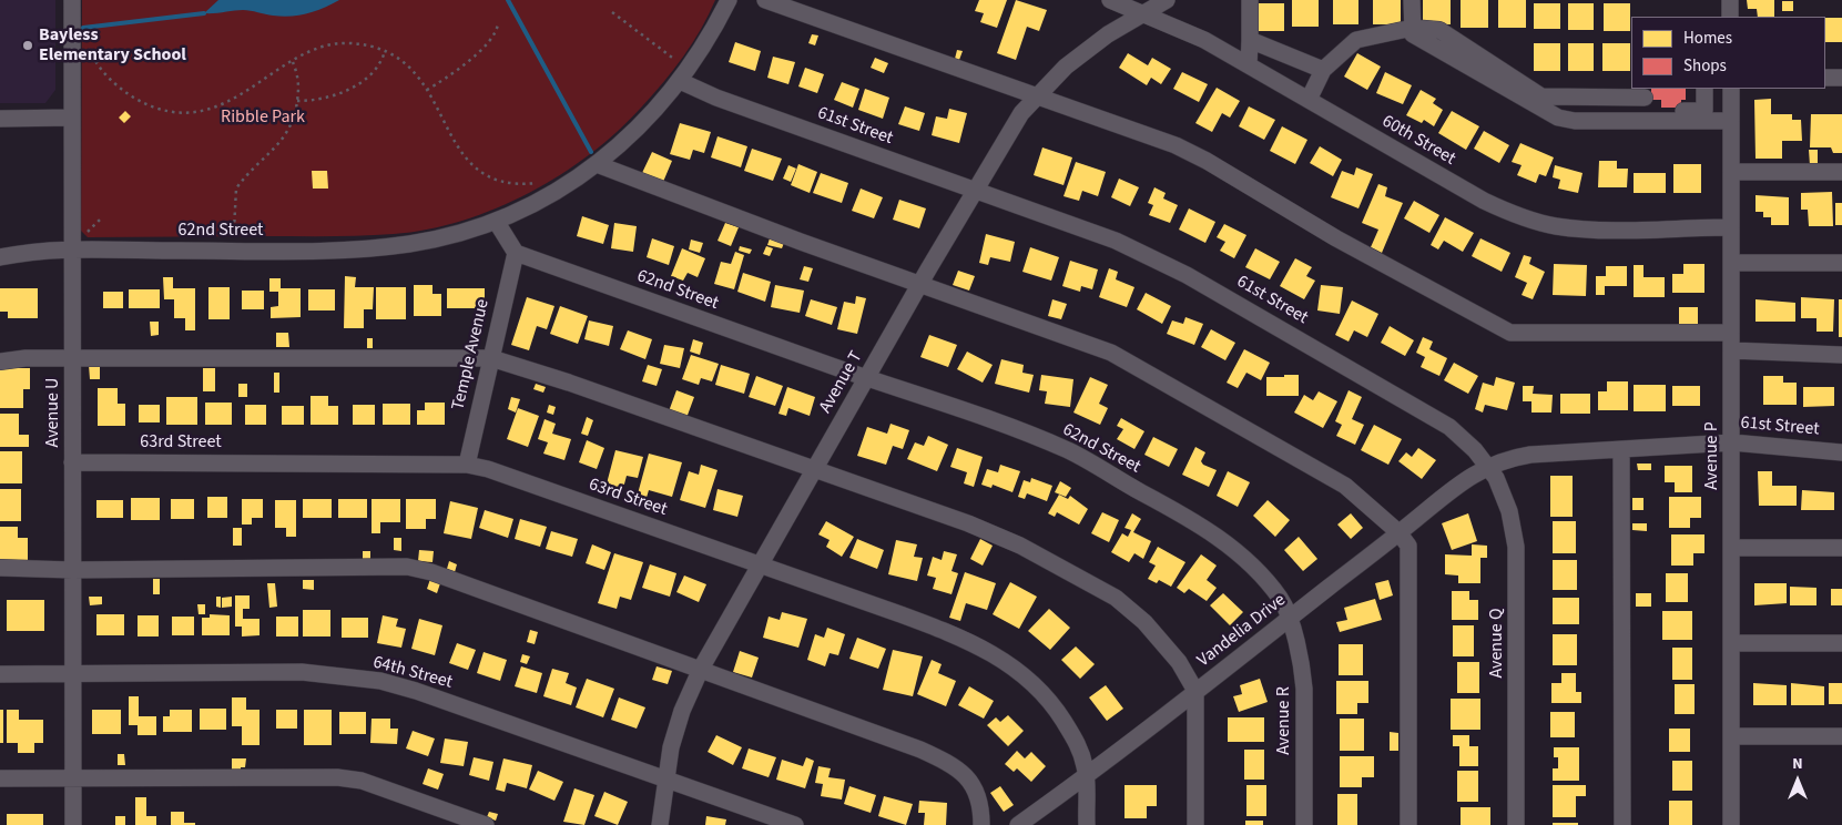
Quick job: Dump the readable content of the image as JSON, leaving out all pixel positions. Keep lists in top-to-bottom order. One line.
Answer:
{"streets":{"street":["61st Street","60th Street","62nd Street","Temple Avenue","Avenue T","Avenue U","63rd Street","Avenue P","Vandelia Drive","Avenue Q","64th Street","Avenue R"]},"crossings":[["61st Street","Avenue T"],["61st Street","Avenue P"],["61st Street","Vandelia Drive"],["61st Street","Avenue Q"],["60th Street","Avenue T"],["60th Street","Avenue P"],["62nd Street","Temple Avenue"],["62nd Street","Avenue T"],["62nd Street","Avenue U"],["62nd Street","Vandelia Drive"],["62nd Street","Avenue R"],["Temple Avenue","63rd Street"],["Avenue T","63rd Street"],["Avenue T","64th Street"],["Avenue U","63rd Street"],["Avenue U","64th Street"],["63rd Street","Vandelia Drive"],["Vandelia Drive","Avenue Q"],["Vandelia Drive","Avenue R"]],"parks":["Ribble Park"],"places":["Bayless Elementary School"],"legend":["Homes","Shops"],"north":"top"}
